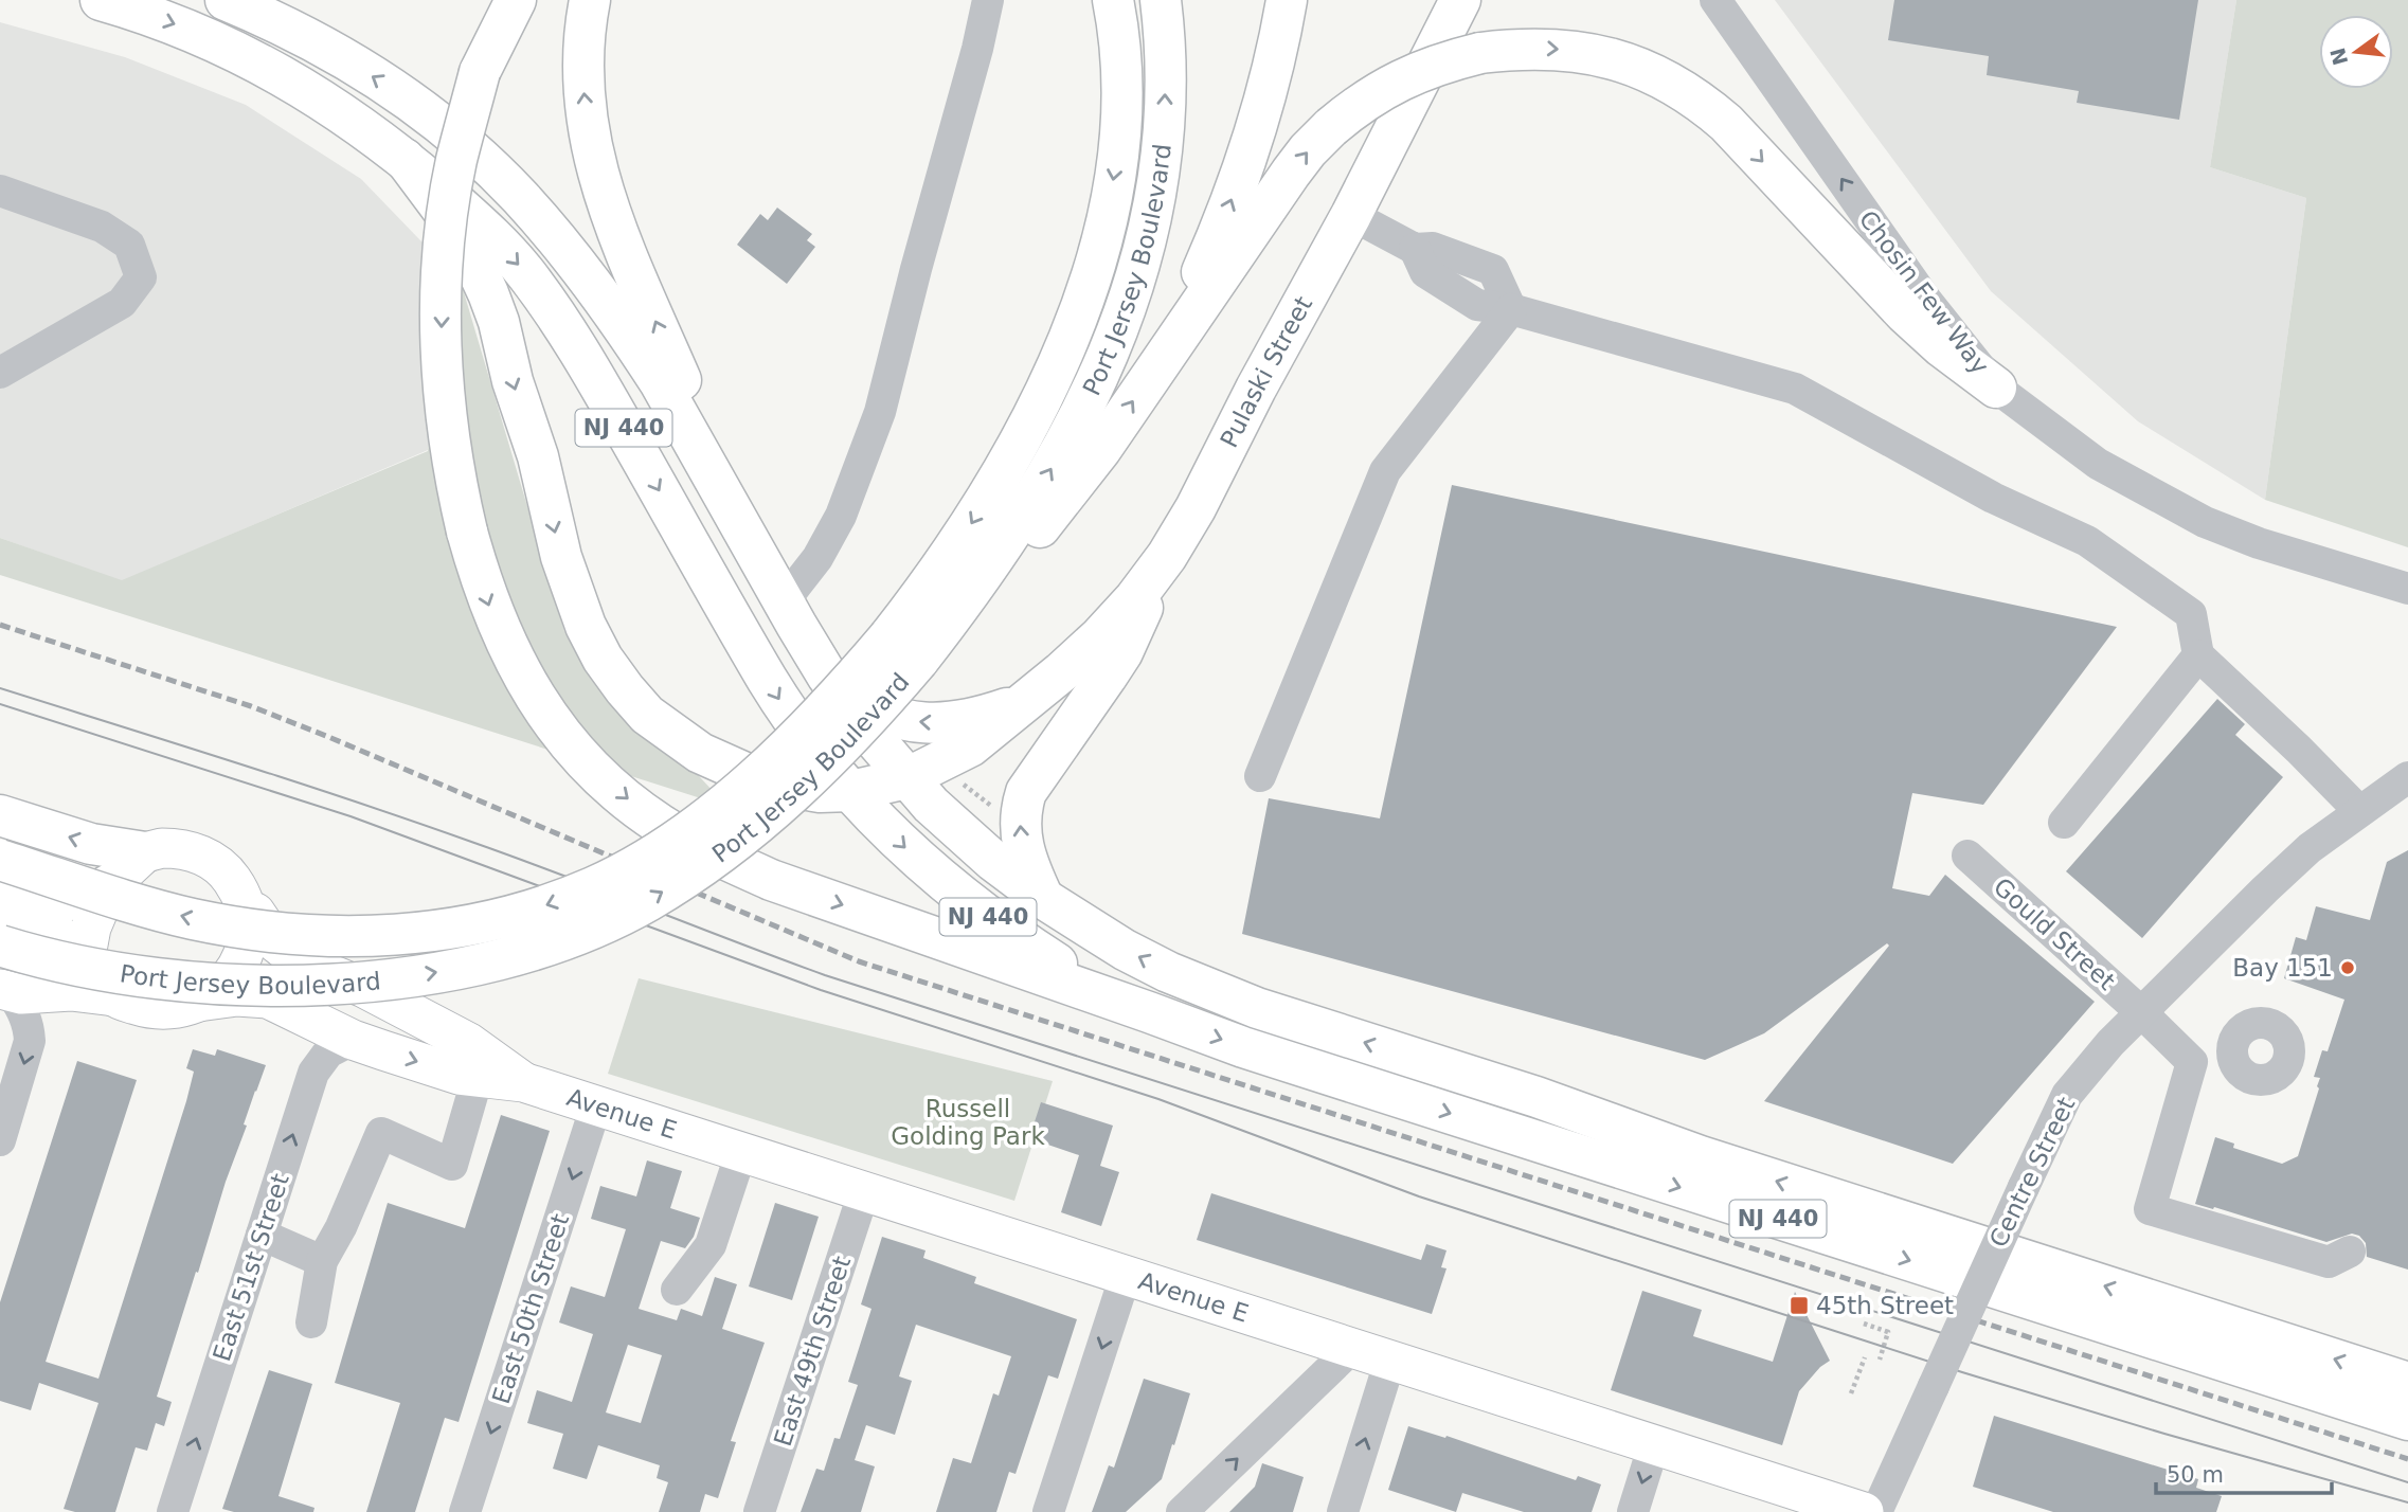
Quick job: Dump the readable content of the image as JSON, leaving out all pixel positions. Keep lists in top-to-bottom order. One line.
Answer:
{"streets":{"highway":["Port Jersey Boulevard","Pulaski Street","NJ 440"],"main road":["Avenue E"],"street":["Chosin Few Way","Gould Street","Centre Street","East 51st Street","East 50th Street","East 49th Street"]},"crossings":[["Pulaski Street","NJ 440"],["Gould Street","Centre Street"],["Avenue E","East 51st Street"],["Avenue E","East 50th Street"],["Avenue E","East 49th Street"]],"one_way":["Chosin Few Way","East 51st Street"],"parks":["Russell Golding Park"],"places":{"other":["Bay 151"],"transit":["45th Street"]},"scale_bar":"50 m","north":"left"}
